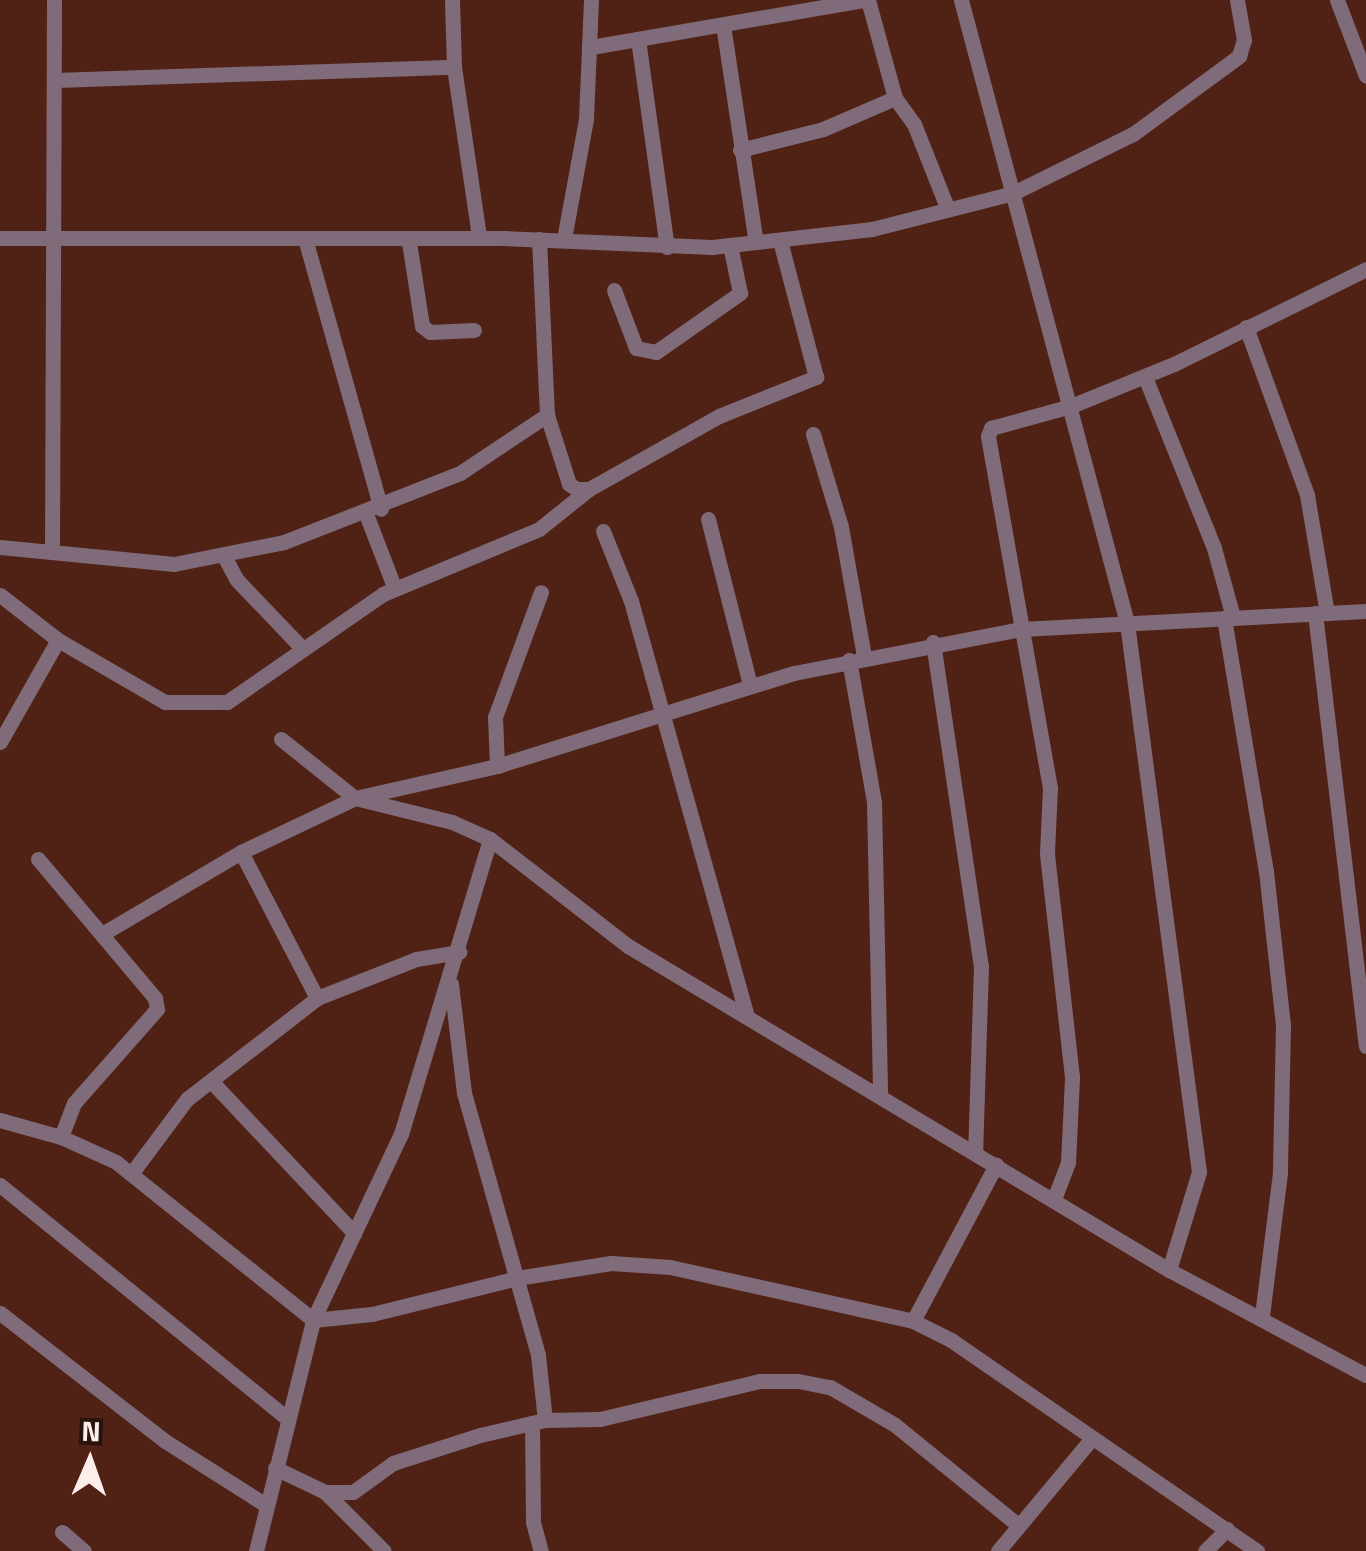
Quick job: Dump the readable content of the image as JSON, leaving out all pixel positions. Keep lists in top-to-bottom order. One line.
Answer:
{"north":"top"}
